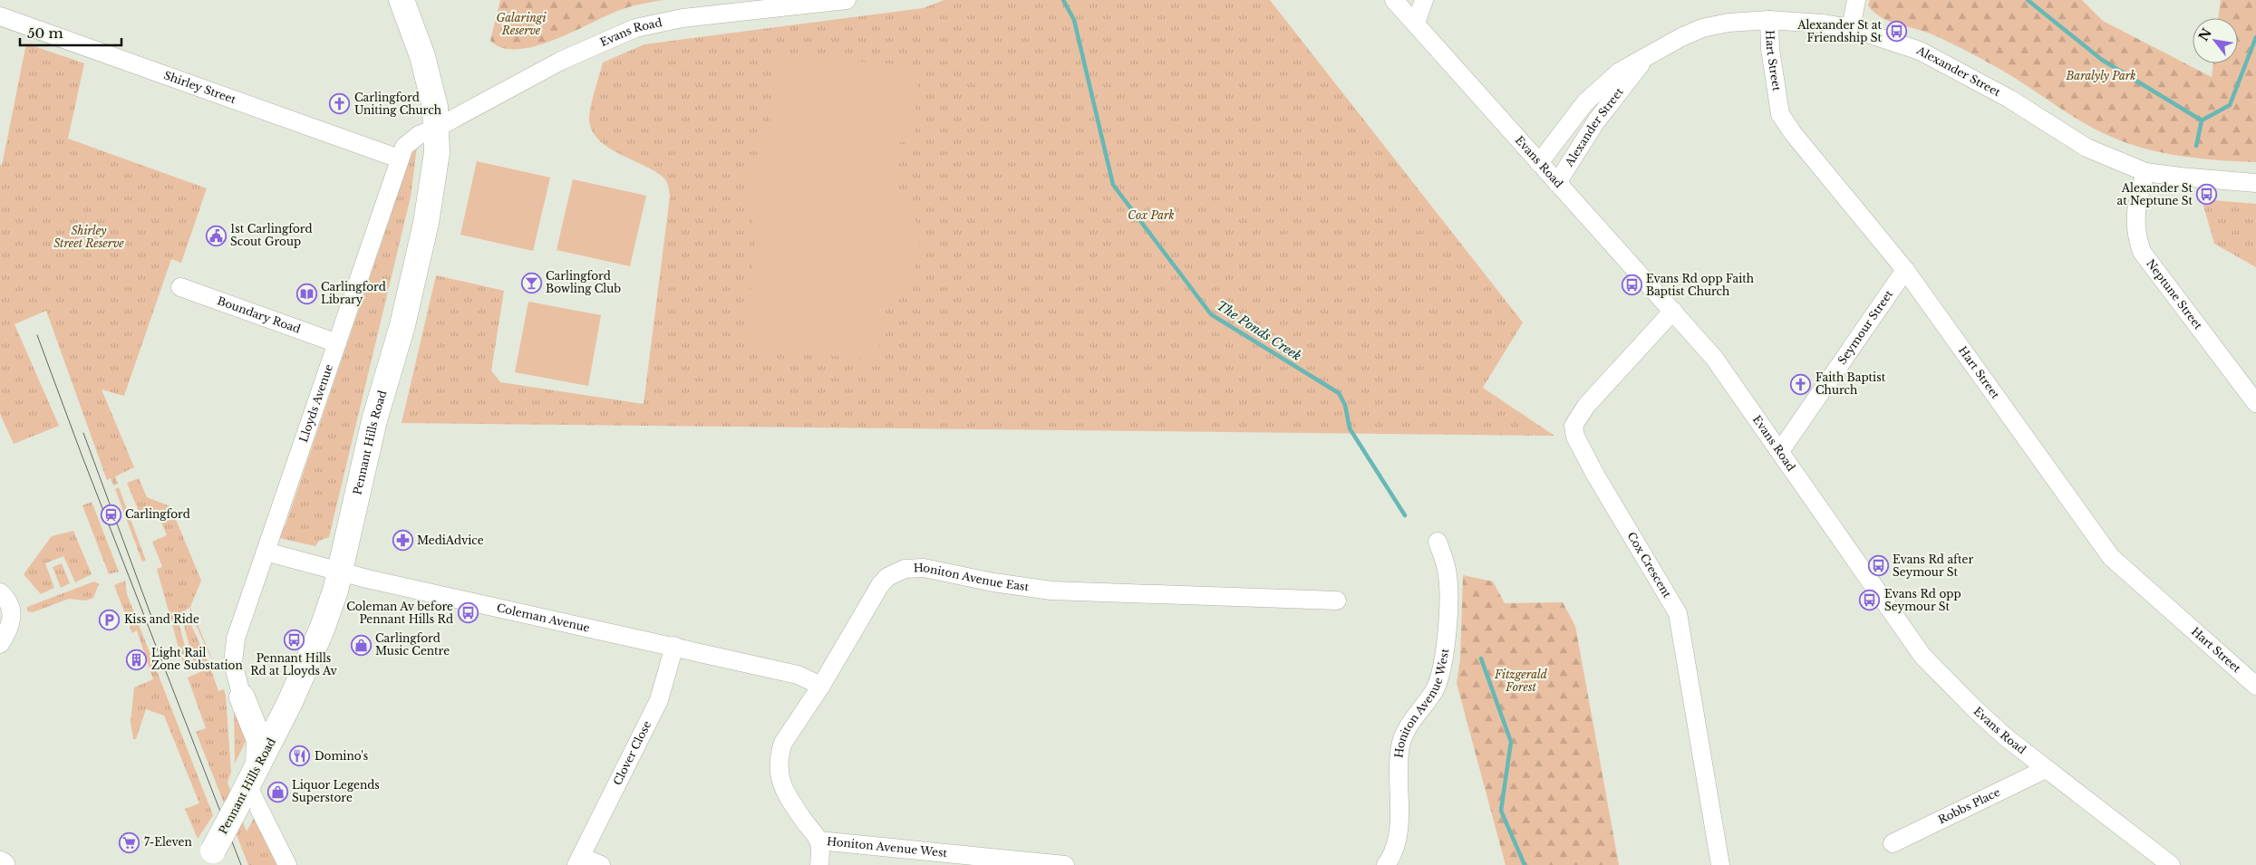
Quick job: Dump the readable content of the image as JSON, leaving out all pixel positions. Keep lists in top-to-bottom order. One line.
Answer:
{"streets":{"highway":["Pennant Hills Road"],"street":["Evans Road","Hart Street","Alexander Street","Shirley Street","Neptune Street","Boundary Road","Seymour Street","Lloyds Avenue","Cox Crescent","Honiton Avenue East","Coleman Avenue","Honiton Avenue West","Clover Close","Robbs Place"]},"crossings":[["Evans Road","Alexander Street"],["Evans Road","Seymour Street"],["Evans Road","Lloyds Avenue"],["Evans Road","Pennant Hills Road"],["Evans Road","Cox Crescent"],["Evans Road","Robbs Place"],["Hart Street","Alexander Street"],["Hart Street","Seymour Street"],["Alexander Street","Neptune Street"],["Shirley Street","Lloyds Avenue"],["Boundary Road","Lloyds Avenue"],["Lloyds Avenue","Pennant Hills Road"],["Lloyds Avenue","Coleman Avenue"],["Pennant Hills Road","Coleman Avenue"],["Honiton Avenue East","Coleman Avenue"],["Honiton Avenue East","Honiton Avenue West"],["Coleman Avenue","Clover Close"]],"water":["The Ponds Creek"],"parks":["Galaringi Reserve","Baralyly Park","Cox Park","Shirley Street Reserve","Fitzgerald Forest"],"places":{"bus stop":["Alexander St at Friendship St","Alexander St at Neptune St","Evans Rd opp Faith Baptist Church","Evans Rd after Seymour St","Evans Rd opp Seymour St","Coleman Av before Pennant Hills Rd","Pennant Hills Rd at Lloyds Av"],"church":["Carlingford Uniting Church","Faith Baptist Church"],"public building":["1st Carlingford Scout Group"],"bar":["Carlingford Bowling Club"],"library":["Carlingford Library"],"station":["Carlingford"],"pharmacy":["MediAdvice"],"parking":["Kiss and Ride"],"shop":["Carlingford Music Centre","Liquor Legends Superstore"],"building":["Light Rail Zone Substation"],"restaurant":["Domino's"],"supermarket":["7-Eleven"]},"scale_bar":"50 m","north":"top left"}
